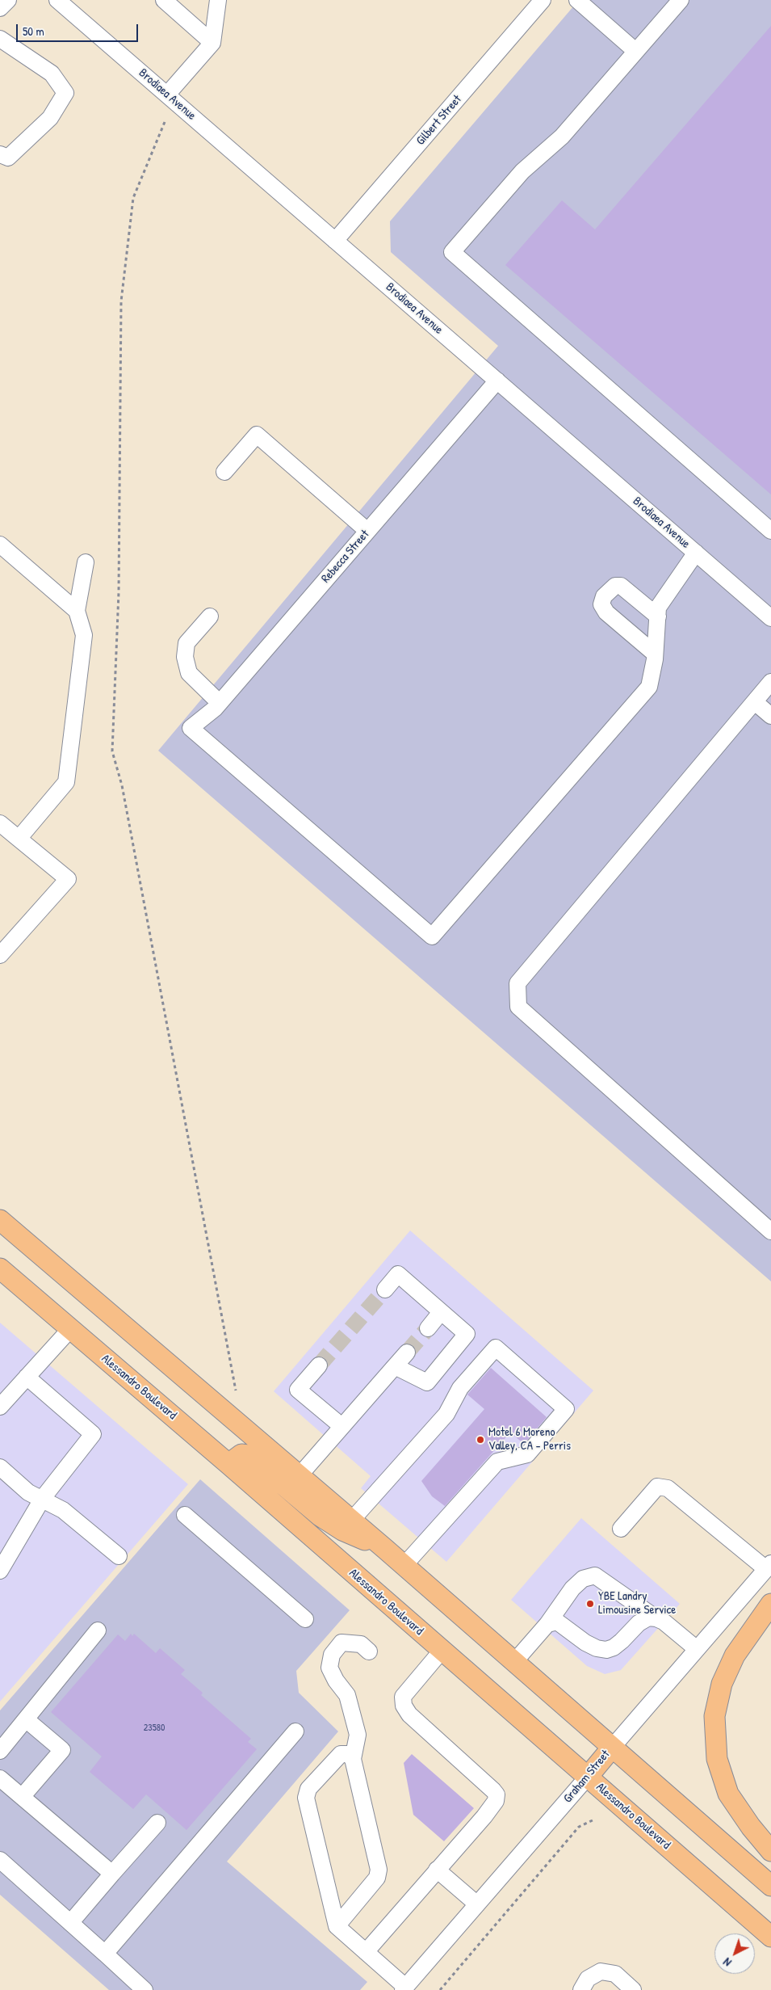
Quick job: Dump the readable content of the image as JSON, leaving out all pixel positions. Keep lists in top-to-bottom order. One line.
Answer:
{"streets":{"main road":["Alessandro Boulevard","Graham Street"],"street":["Brodiaea Avenue","Gilbert Street","Rebecca Street"]},"crossings":[["Brodiaea Avenue","Gilbert Street"],["Brodiaea Avenue","Rebecca Street"],["Alessandro Boulevard","Graham Street"]],"places":["Motel 6 Moreno Valley, CA - Perris","YBE Landry Limousine Service"],"house_numbers":["23580"],"scale_bar":"50 m","north":"bottom left"}
